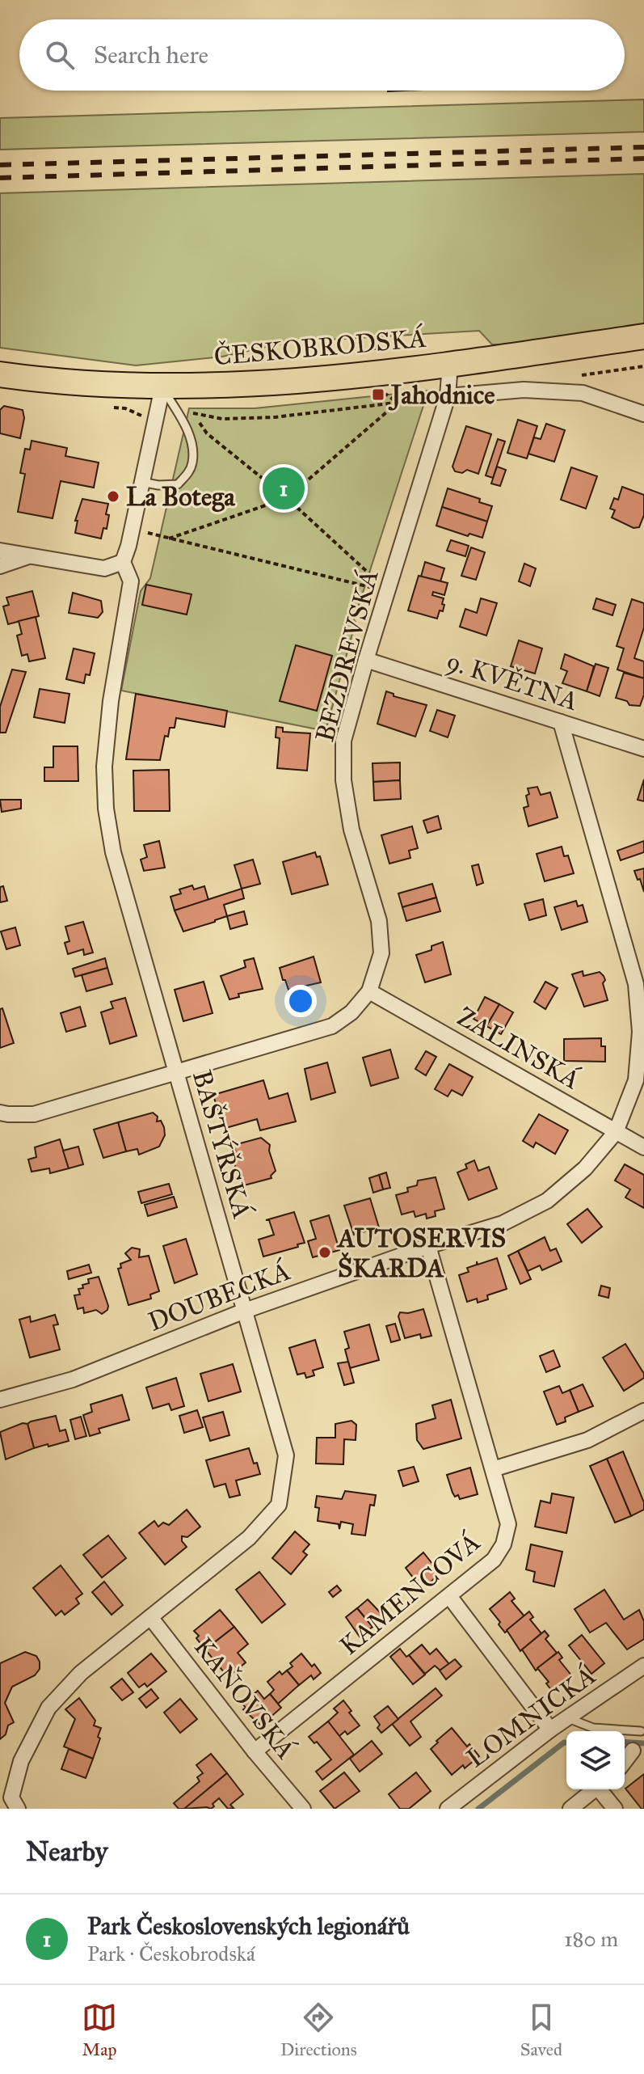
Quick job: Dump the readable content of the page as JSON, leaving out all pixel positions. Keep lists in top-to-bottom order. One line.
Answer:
{"streets":{"main road":["ČESKOBRODSKÁ"],"street":["BEZDREVSKÁ","9. KVĚTNA","ZALINSKÁ","BAŠTÝŘSKÁ","DOUBECKÁ","KAMENCOVÁ","KAŇOVSKÁ","LOMNICKÁ"]},"crossings":[["ČESKOBRODSKÁ","BEZDREVSKÁ"],["ČESKOBRODSKÁ","BAŠTÝŘSKÁ"],["BEZDREVSKÁ","9. KVĚTNA"],["BEZDREVSKÁ","ZALINSKÁ"],["BEZDREVSKÁ","BAŠTÝŘSKÁ"],["9. KVĚTNA","DOUBECKÁ"],["ZALINSKÁ","DOUBECKÁ"],["BAŠTÝŘSKÁ","DOUBECKÁ"],["BAŠTÝŘSKÁ","KAŇOVSKÁ"],["DOUBECKÁ","KAMENCOVÁ"],["KAMENCOVÁ","KAŇOVSKÁ"]],"places":{"transit":["Jahodnice"],"other":["La Botega","AUTOSERVIS ŠKARDA"]},"page":{"search":"Search here","pins":"1","heading":"Nearby","list":[{"mark":"1","name":"Park Československých legionářů","note":"Park · Českobrodská","value":"180 m"}],"nav":["Map","Directions","Saved"]}}
